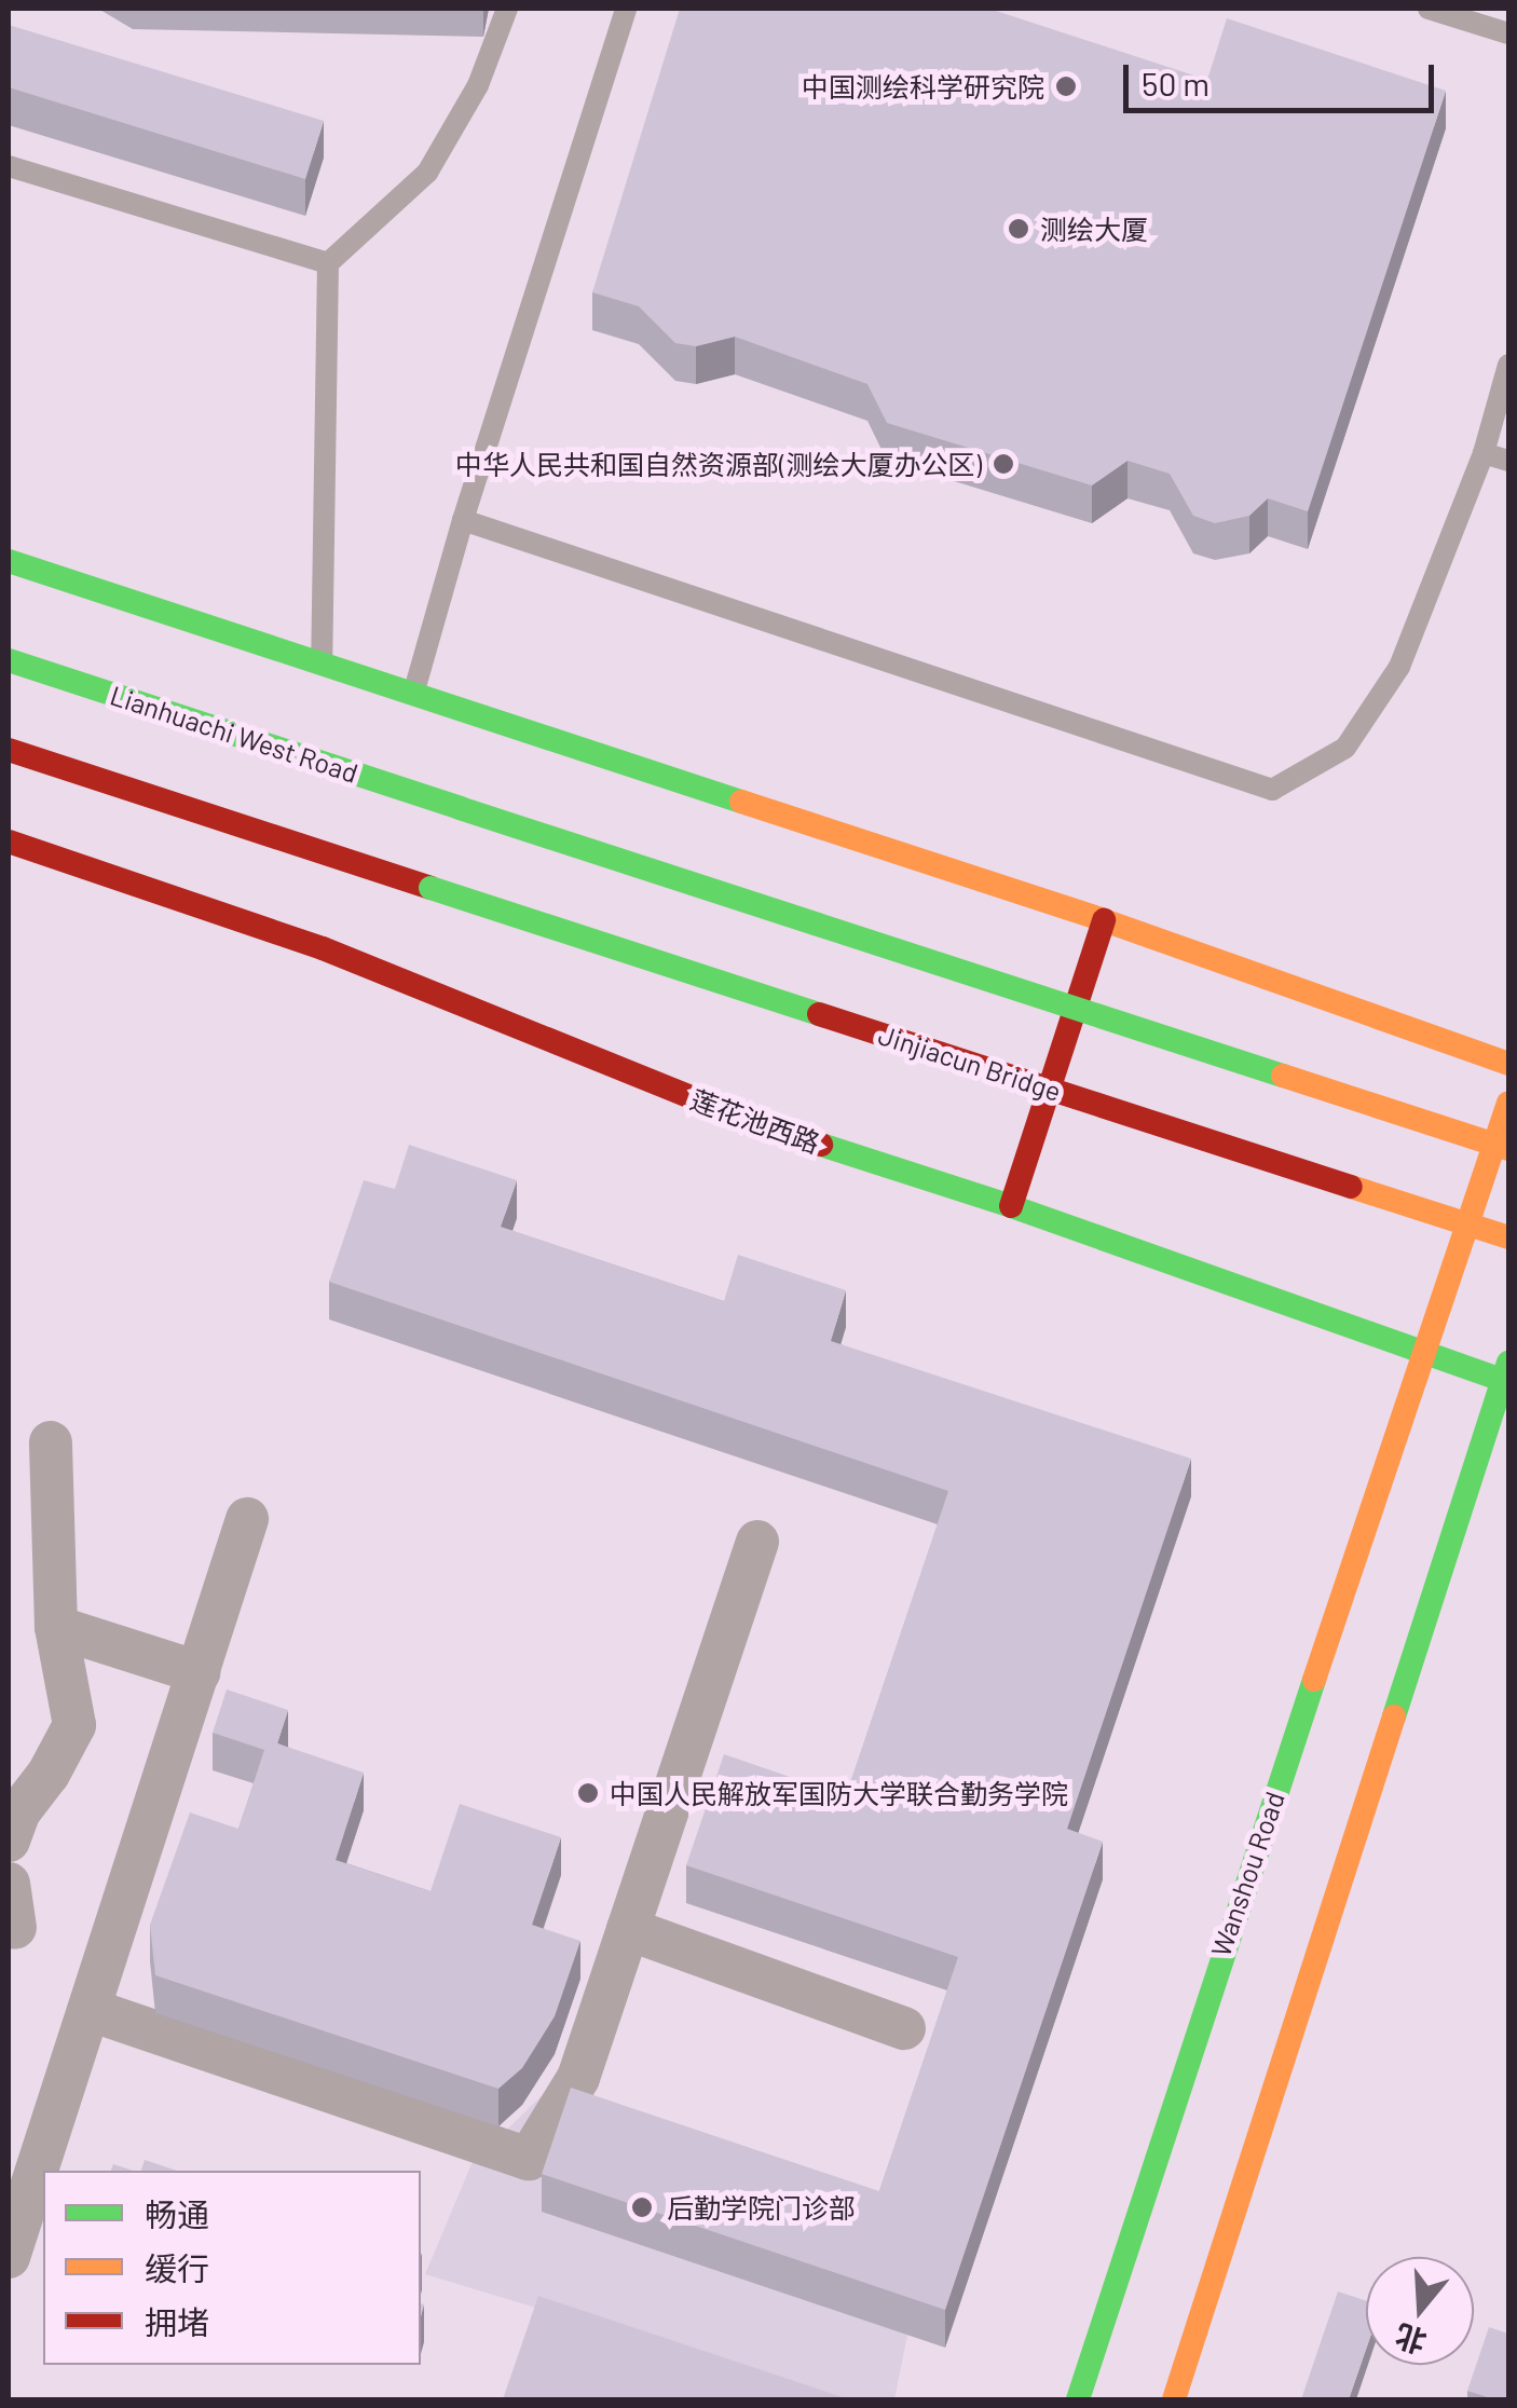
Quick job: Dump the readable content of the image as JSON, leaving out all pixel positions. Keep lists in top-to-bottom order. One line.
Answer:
{"streets":{"main road":["Lianhuachi West Road","Jinjiacun Bridge","莲花池西路","Wanshou Road"]},"crossings":[["莲花池西路","Wanshou Road"]],"places":["中国测绘科学研究院","测绘大厦","中华人民共和国自然资源部(测绘大厦办公区)","中国人民解放军国防大学联合勤务学院","后勤学院门诊部"],"legend":["畅通","缓行","拥堵"],"scale_bar":"50 m","north":"bottom"}
